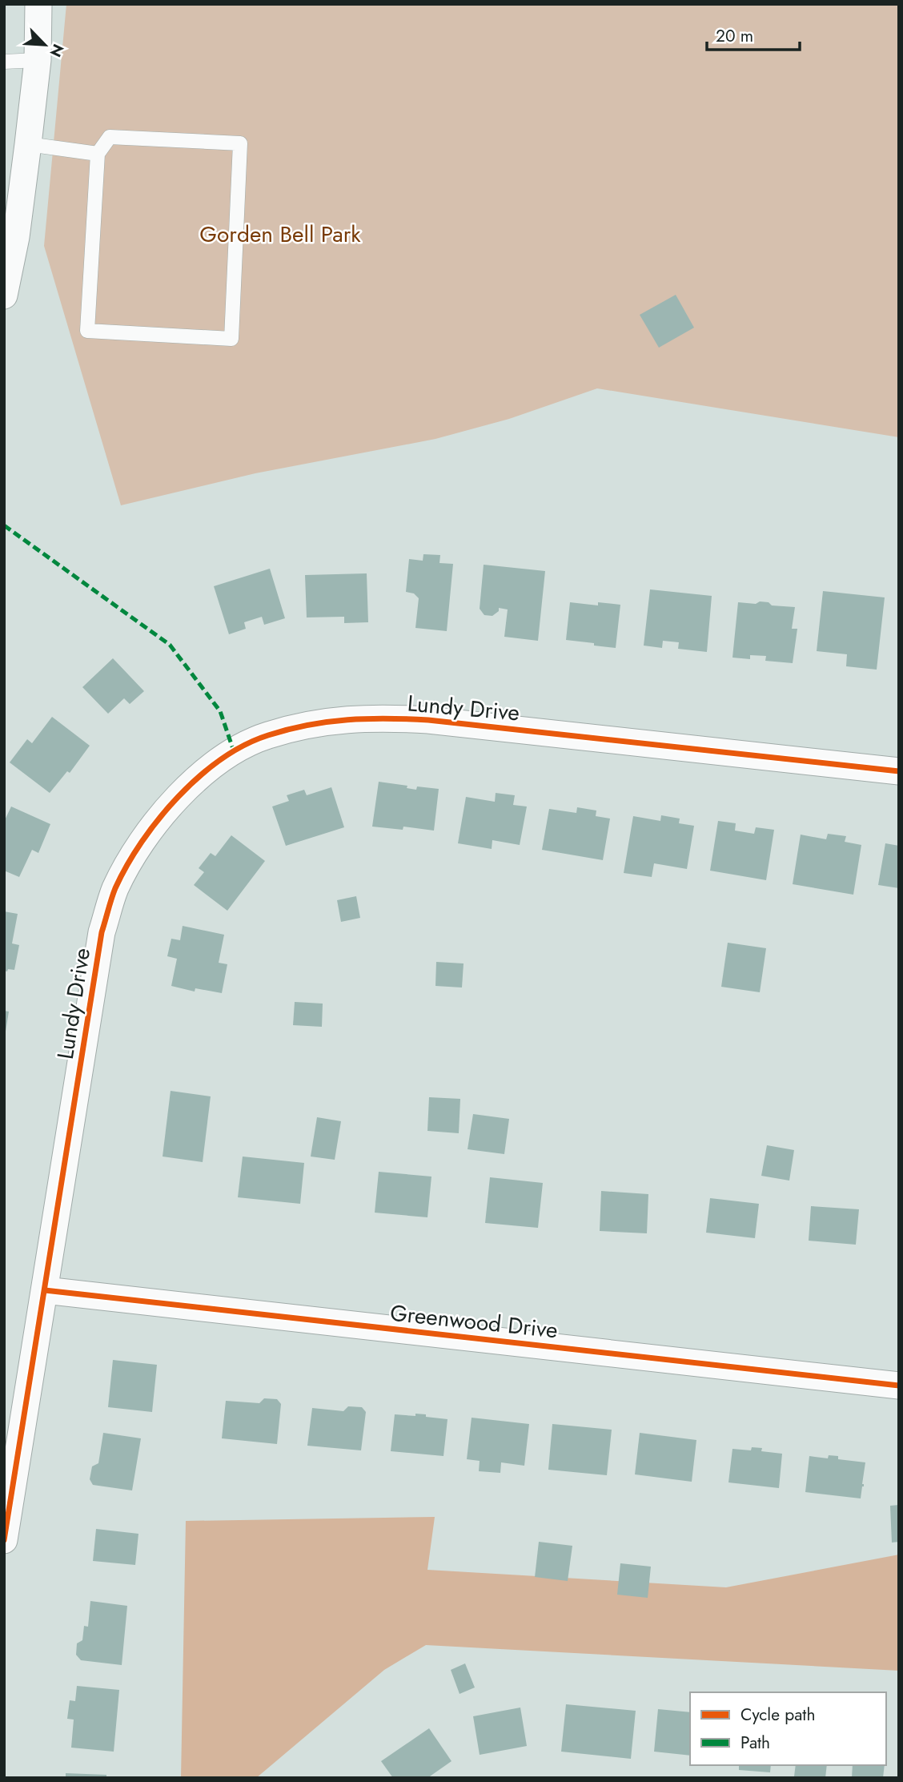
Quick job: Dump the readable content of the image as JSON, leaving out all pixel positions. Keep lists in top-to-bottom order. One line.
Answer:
{"streets":{"street":["Lundy Drive","Greenwood Drive"]},"crossings":[["Lundy Drive","Greenwood Drive"]],"parks":["Gorden Bell Park"],"legend":["Cycle path","Path"],"scale_bar":"20 m","north":"bottom right"}
